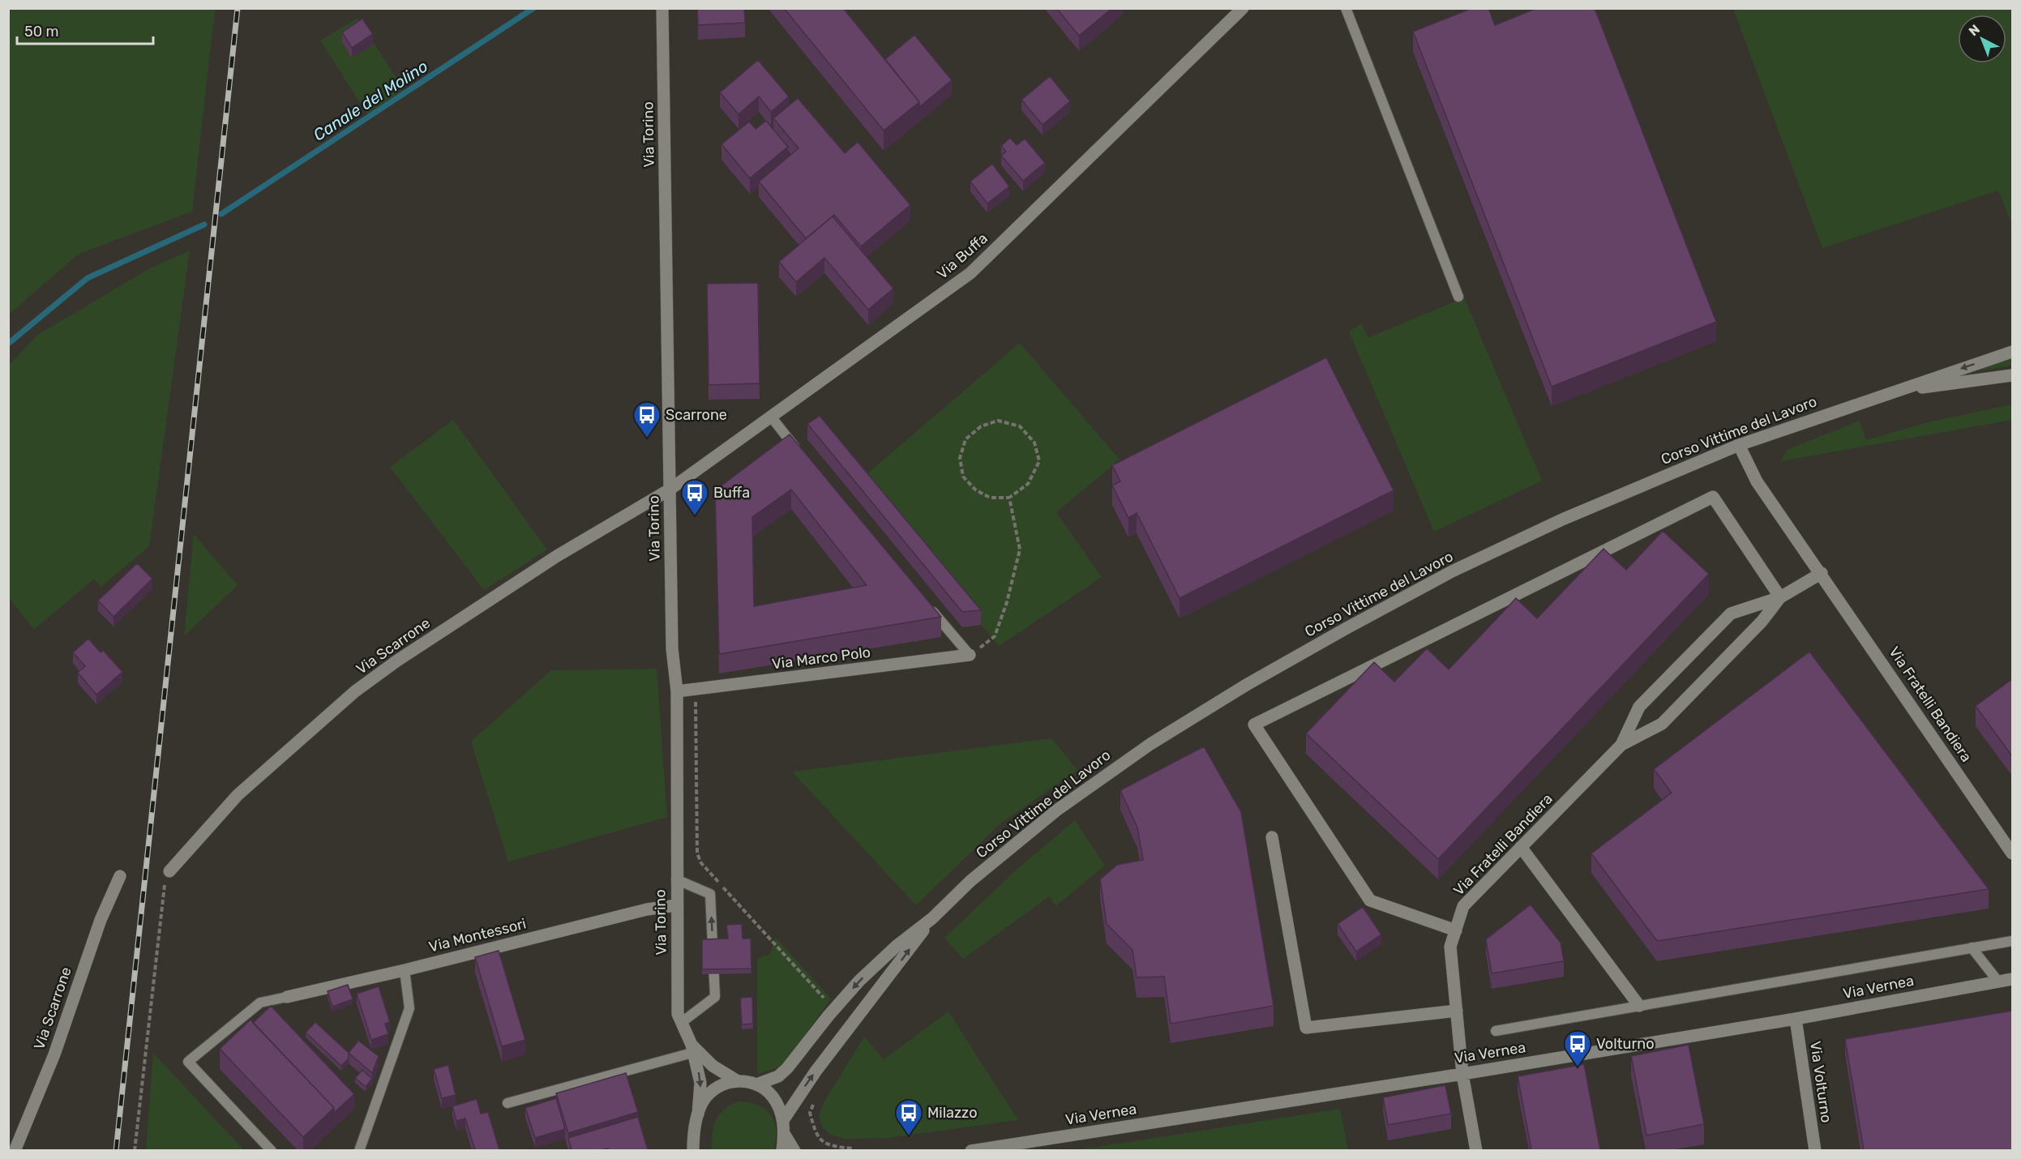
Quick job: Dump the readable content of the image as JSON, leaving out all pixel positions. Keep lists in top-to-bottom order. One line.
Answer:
{"streets":{"street":["Via Torino","Via Buffa","Corso Vittime del Lavoro","Via Scarrone","Via Marco Polo","Via Fratelli Bandiera","Via Montessori","Via Vernea","Via Volturno"]},"crossings":[["Via Torino","Via Buffa"],["Via Torino","Via Scarrone"],["Via Torino","Via Marco Polo"],["Via Torino","Via Montessori"],["Via Buffa","Via Scarrone"],["Corso Vittime del Lavoro","Via Fratelli Bandiera"],["Via Fratelli Bandiera","Via Vernea"],["Via Vernea","Via Volturno"]],"water":["Canale del Molino"],"places":{"bus stop":["Scarrone","Buffa","Volturno","Milazzo"]},"scale_bar":"50 m","north":"top left"}
